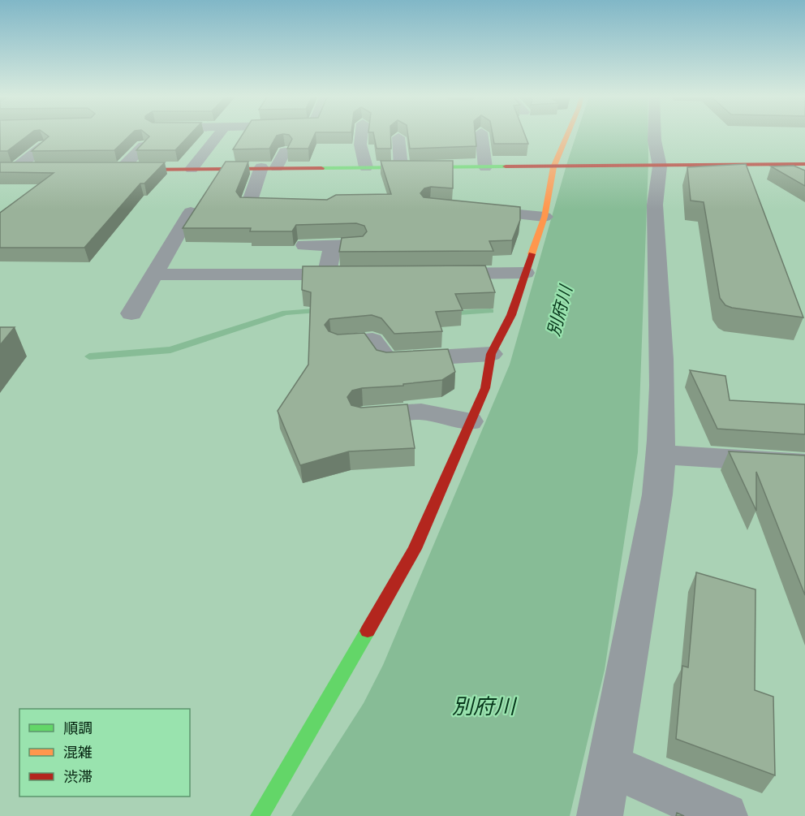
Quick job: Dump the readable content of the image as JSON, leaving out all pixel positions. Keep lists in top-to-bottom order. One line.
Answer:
{"water":["別府川"],"legend":["順調","混雑","渋滞"]}
